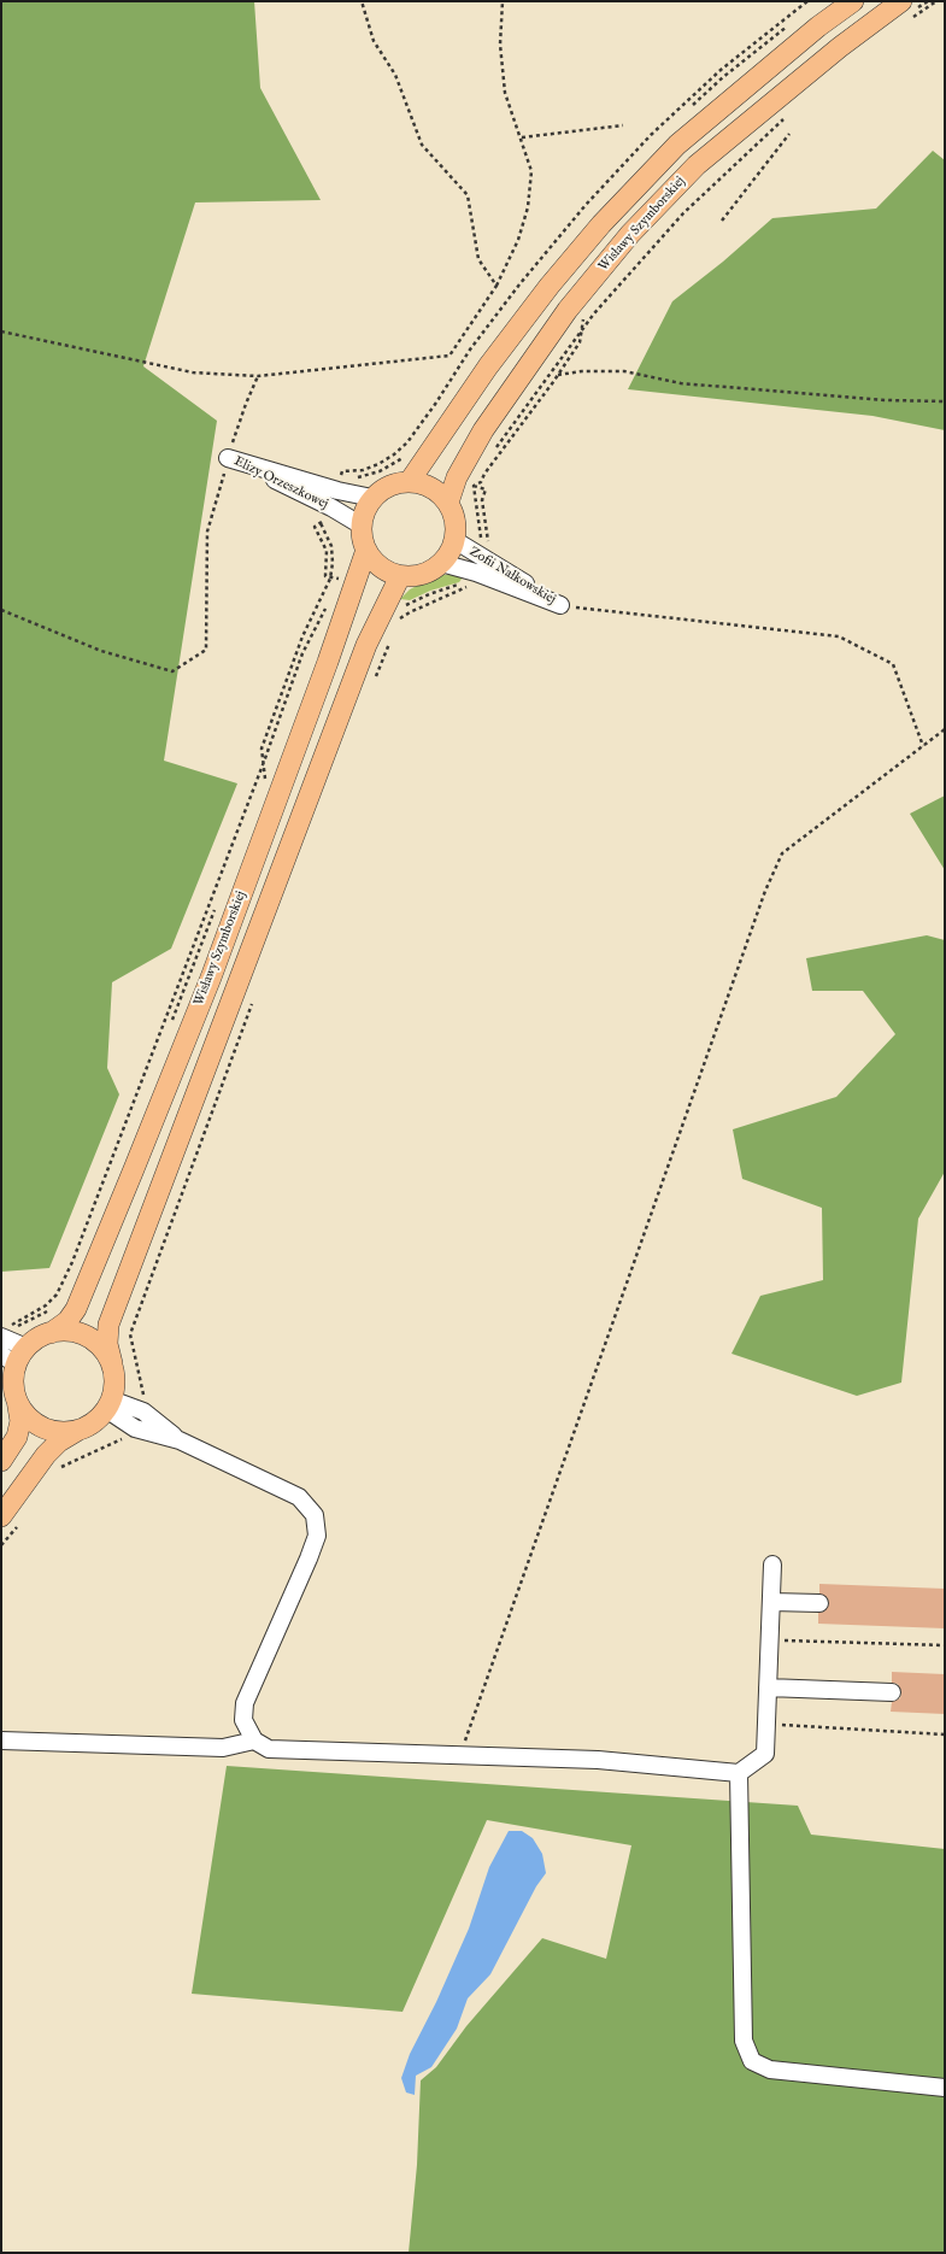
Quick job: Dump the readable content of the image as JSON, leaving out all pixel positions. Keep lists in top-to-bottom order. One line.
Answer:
{"streets":{"main road":["Wisławy Szymborskiej"],"street":["Elizy Orzeszkowej","Zofii Nałkowskiej"]},"crossings":[["Wisławy Szymborskiej","Elizy Orzeszkowej"],["Wisławy Szymborskiej","Zofii Nałkowskiej"],["Elizy Orzeszkowej","Zofii Nałkowskiej"]]}
